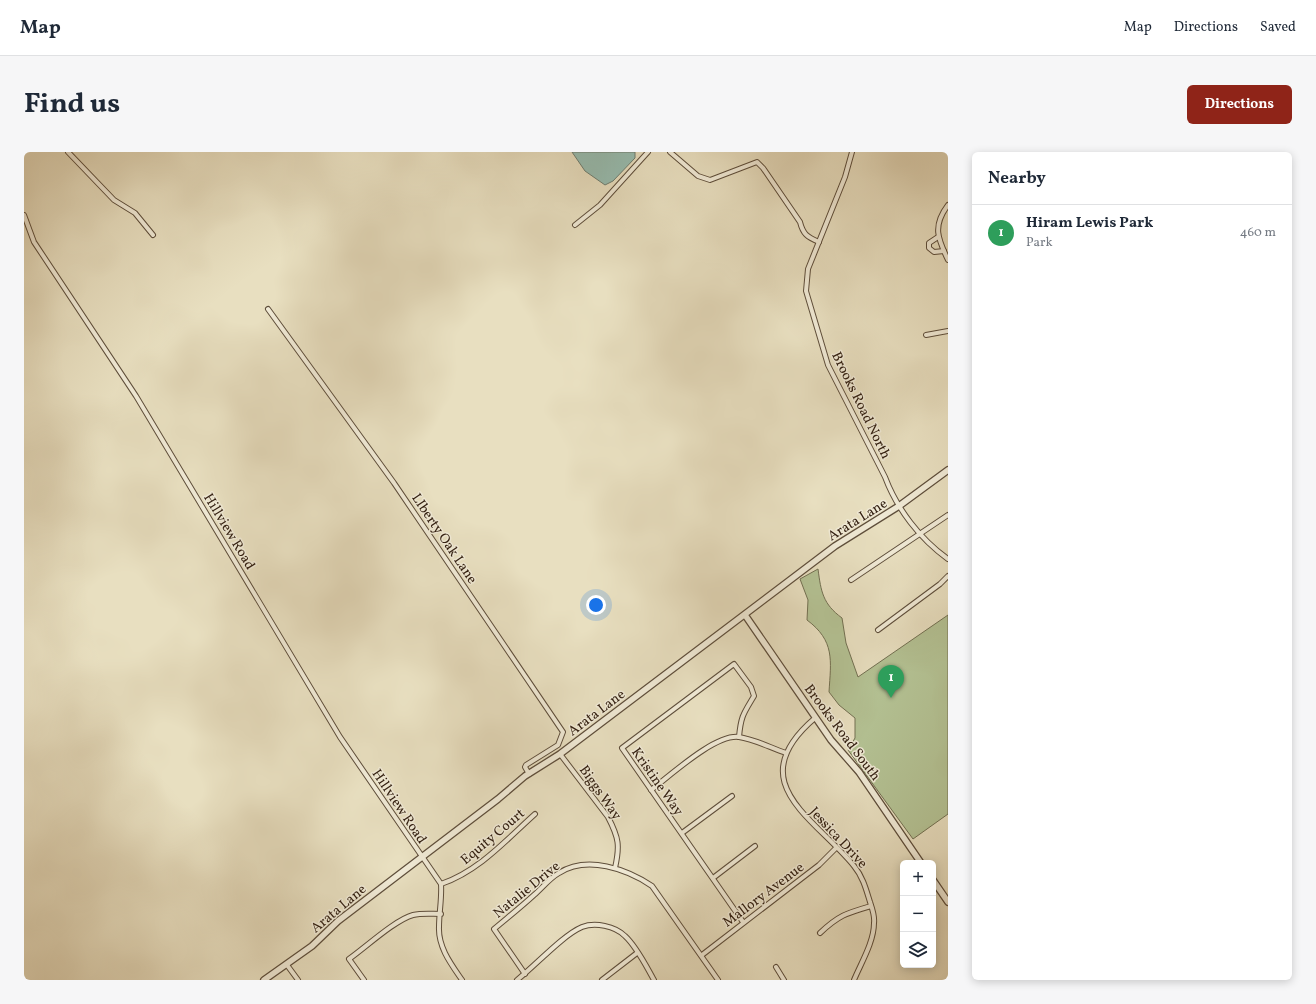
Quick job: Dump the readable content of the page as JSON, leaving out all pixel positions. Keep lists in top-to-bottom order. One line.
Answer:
{"streets":{"street":["Brooks Road North","Arata Lane","Hillview Road","LIberty Oak Lane","Brooks Road South","Kristine Way","Biggs Way","Equity Court","Jessica Drive","Natalie Drive","Mallory Avenue"]},"crossings":[["Brooks Road North","Arata Lane"],["Arata Lane","Hillview Road"],["Arata Lane","LIberty Oak Lane"],["Arata Lane","Brooks Road South"],["Arata Lane","Biggs Way"],["Hillview Road","Equity Court"],["Brooks Road South","Jessica Drive"],["Kristine Way","Mallory Avenue"],["Biggs Way","Natalie Drive"],["Jessica Drive","Mallory Avenue"],["Natalie Drive","Mallory Avenue"]],"page":{"header":"Map","nav":["Map","Directions","Saved"],"title":"Find us","buttons":"Directions","heading":"Nearby","list":[{"mark":"1","name":"Hiram Lewis Park","note":"Park","value":"460 m"}],"pins":"1","map_buttons":["+","−"]}}
